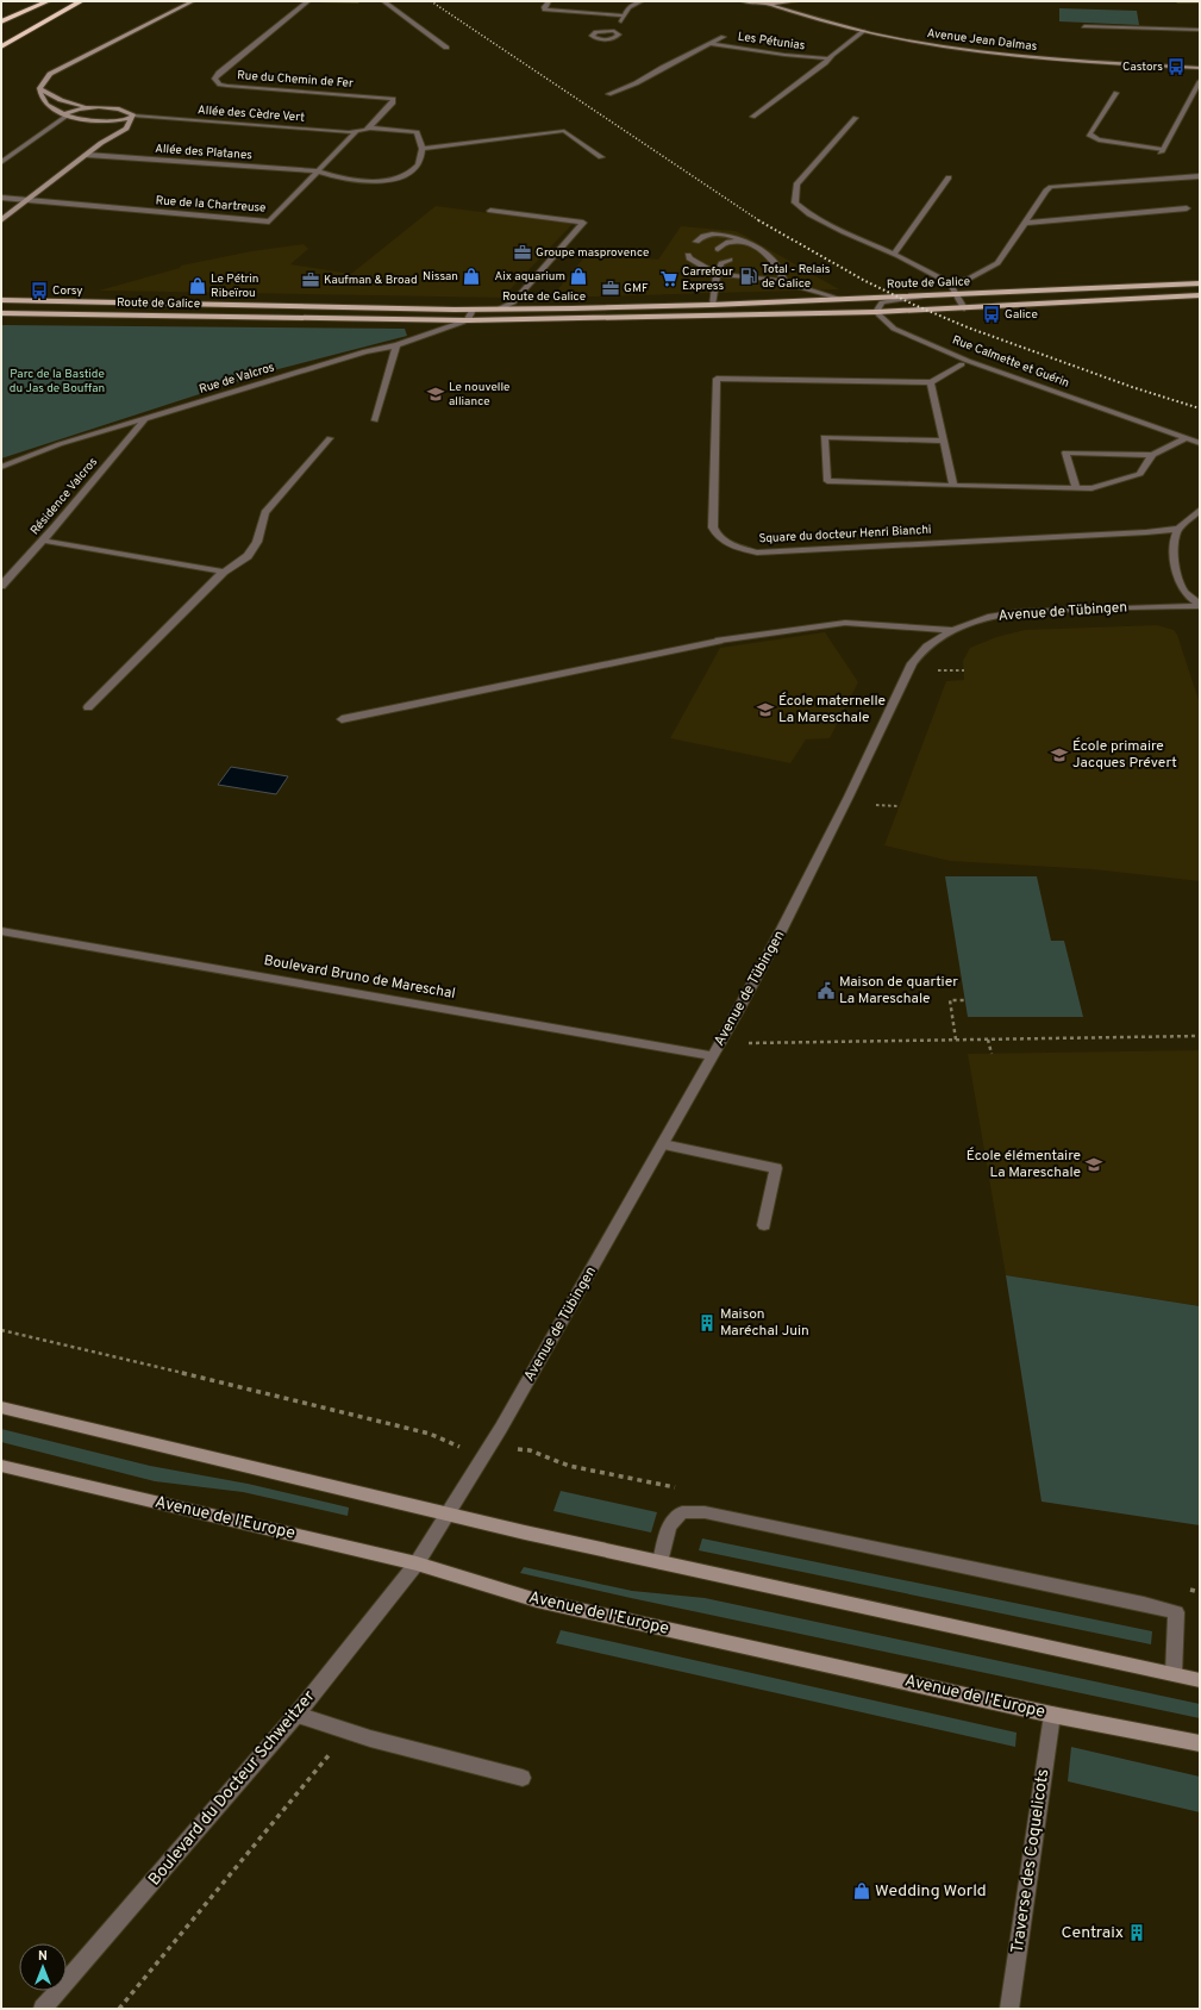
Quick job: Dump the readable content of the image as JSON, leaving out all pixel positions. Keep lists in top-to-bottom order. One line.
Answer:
{"streets":{"main road":["Route de Galice"],"street":["Avenue Jean Dalmas","Les Pétunias","Rue du Chemin de Fer","Allée des Cèdre Vert","Allée des Platanes","Rue de la Chartreuse","Rue Calmette et Guérin","Rue de Valcros","Résidence Valcros","Square du docteur Henri Bianchi","Avenue de Tübingen","Boulevard Bruno de Mareschal","Avenue de l'Europe","Boulevard du Docteur Schweitzer","Traverse des Coquelicots"]},"crossings":[["Rue du Chemin de Fer","Allée des Cèdre Vert"],["Allée des Cèdre Vert","Rue de la Chartreuse"],["Allée des Platanes","Rue de la Chartreuse"],["Route de Galice","Rue Calmette et Guérin"],["Route de Galice","Rue de Valcros"],["Rue de Valcros","Résidence Valcros"],["Avenue de Tübingen","Boulevard Bruno de Mareschal"],["Avenue de Tübingen","Avenue de l'Europe"],["Avenue de Tübingen","Boulevard du Docteur Schweitzer"],["Avenue de l'Europe","Boulevard du Docteur Schweitzer"],["Avenue de l'Europe","Traverse des Coquelicots"]],"parks":["Parc de la Bastide du Jas de Bouffan"],"places":{"bus stop":["Castors","Corsy","Galice"],"office":["Groupe masprovence","Kaufman & Broad","GMF"],"shop":["Nissan","Aix aquarium","Le Pétrin Ribeïrou","Wedding World"],"fuel station":["Total - Relais de Galice"],"supermarket":["Carrefour Express"],"school or university":["Le nouvelle alliance","École maternelle La Mareschale","École primaire Jacques Prévert","École élémentaire La Mareschale"],"public building":["Maison de quartier La Mareschale"],"building":["Maison Maréchal Juin","Centraix"]},"north":"top"}
